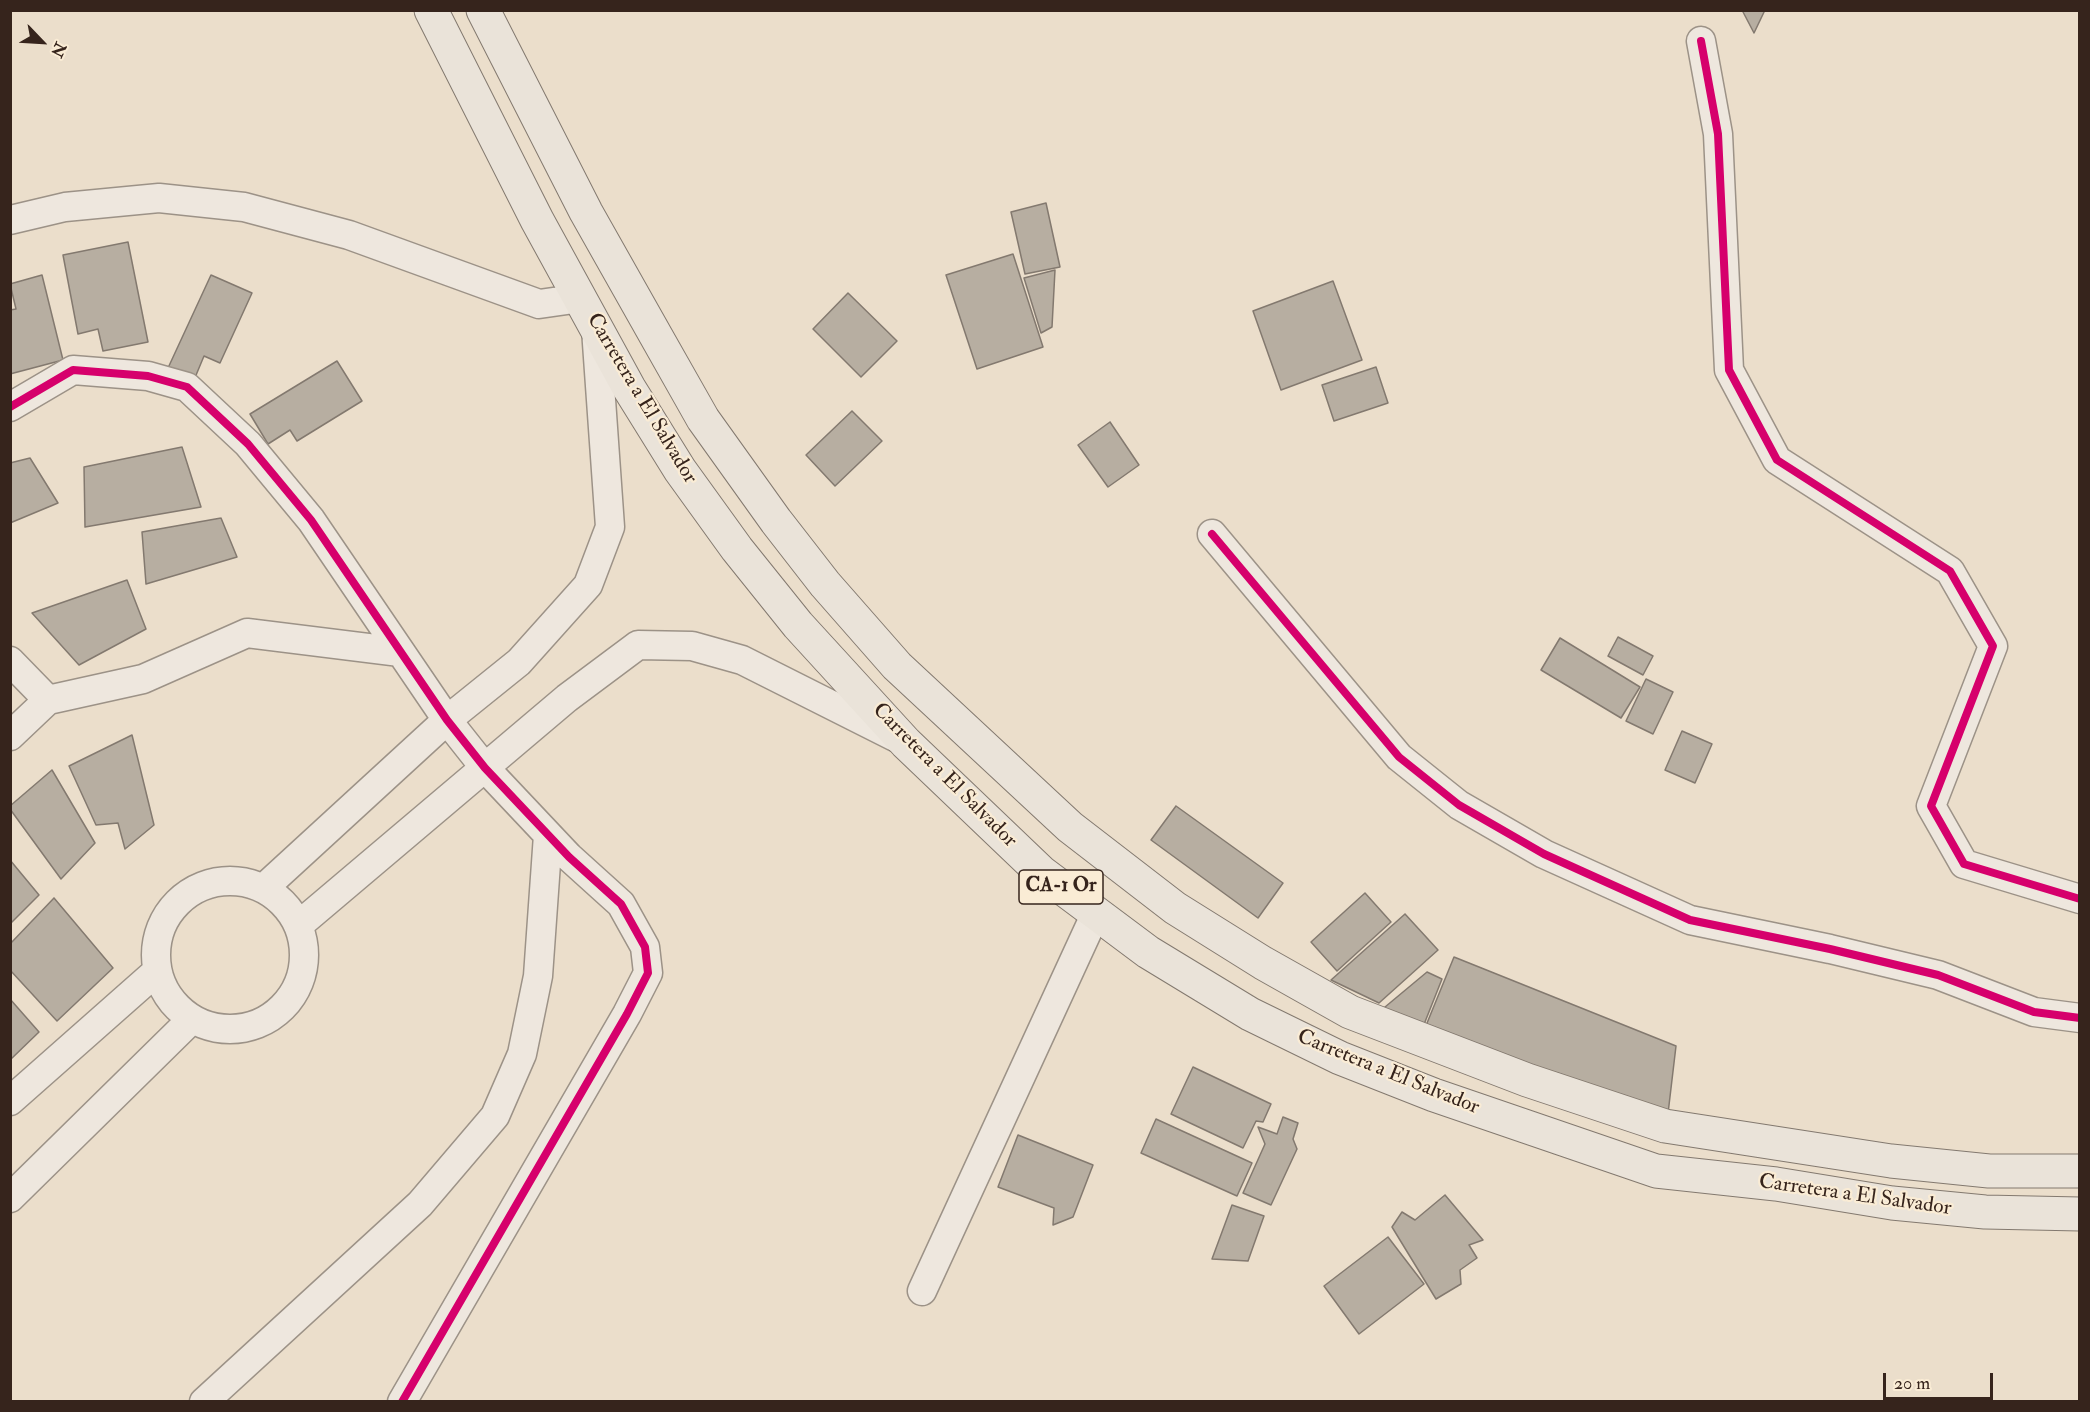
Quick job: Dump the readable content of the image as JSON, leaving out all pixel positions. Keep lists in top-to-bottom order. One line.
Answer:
{"streets":{"highway":["Carretera a El Salvador","CA-1 Or"]},"scale_bar":"20 m","north":"bottom right"}
